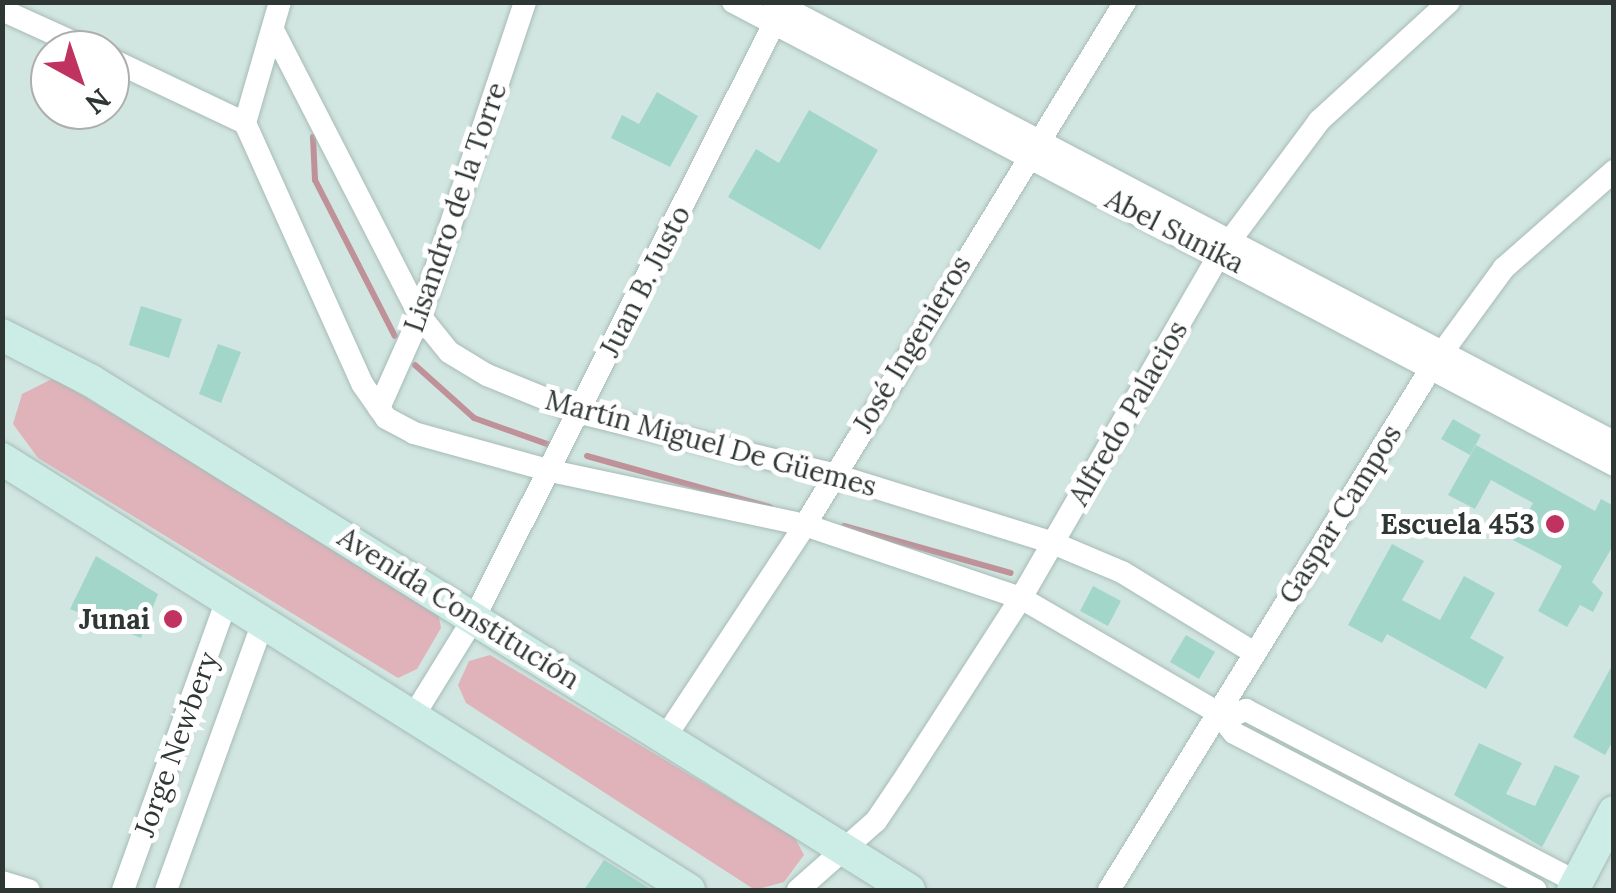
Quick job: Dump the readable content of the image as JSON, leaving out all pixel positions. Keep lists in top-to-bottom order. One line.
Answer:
{"streets":{"main road":["Avenida Constitución"],"street":["Lisandro de la Torre","Abel Sunika","Juan B. Justo","José Ingenieros","Alfredo Palacios","Martín Miguel De Güemes","Gaspar Campos","Jorge Newbery"]},"crossings":[["Lisandro de la Torre","Martín Miguel De Güemes"],["Abel Sunika","Juan B. Justo"],["Abel Sunika","José Ingenieros"],["Abel Sunika","Alfredo Palacios"],["Abel Sunika","Gaspar Campos"],["Juan B. Justo","Martín Miguel De Güemes"],["Juan B. Justo","Avenida Constitución"],["José Ingenieros","Martín Miguel De Güemes"],["José Ingenieros","Avenida Constitución"],["Alfredo Palacios","Martín Miguel De Güemes"],["Alfredo Palacios","Avenida Constitución"],["Martín Miguel De Güemes","Gaspar Campos"]],"places":["Escuela 453","Junai"],"north":"bottom right"}
